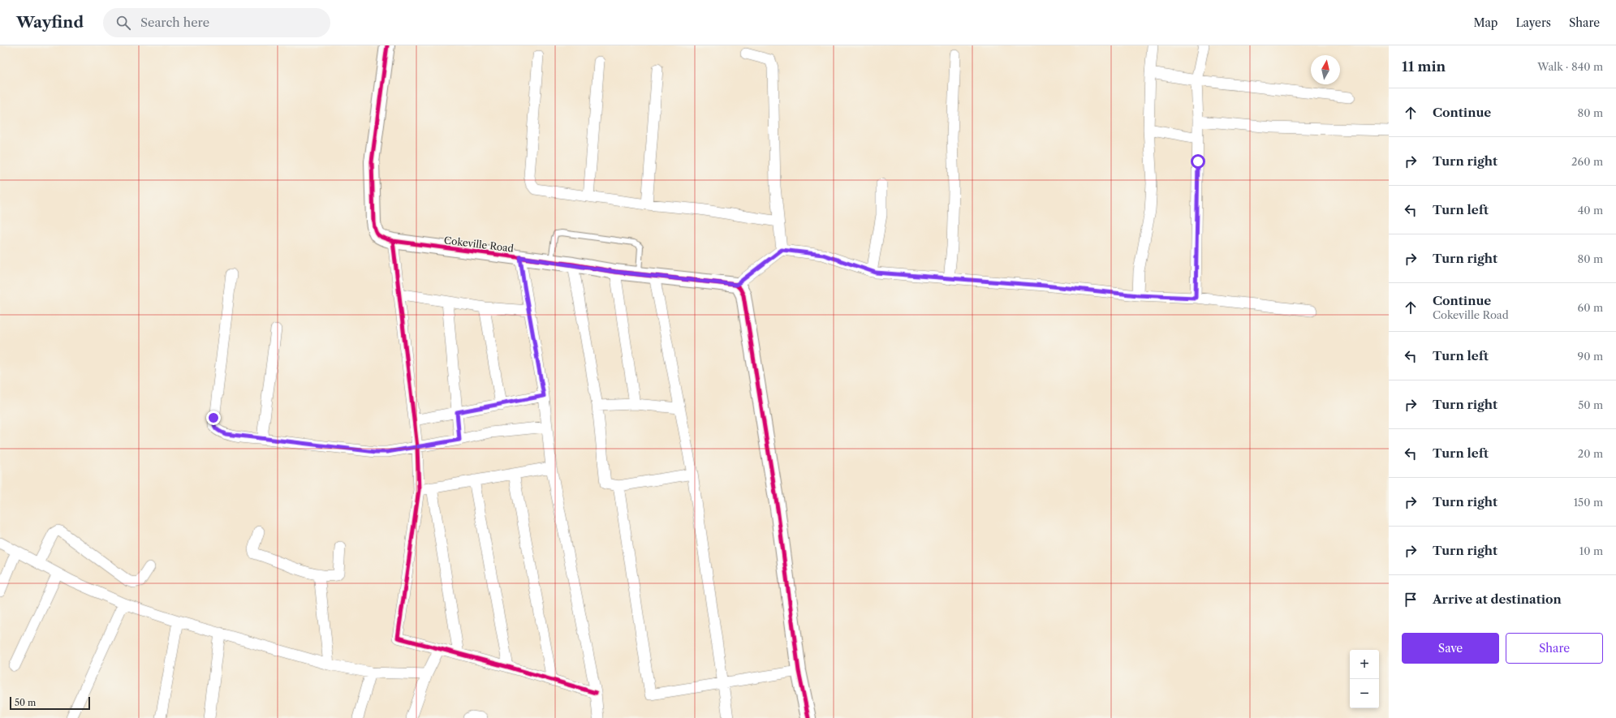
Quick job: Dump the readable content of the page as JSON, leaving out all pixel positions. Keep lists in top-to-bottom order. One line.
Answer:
{"streets":{"street":["Cokeville Road"]},"scale_bar":"50 m","north":"top","page":{"header":"Wayfind","search":"Search here","nav":["Map","Layers","Share"],"heading":["11 min","Walk · 840 m"],"list":[["Continue","80 m"],["Turn right","260 m"],["Turn left","40 m"],["Turn right","80 m"],["Continue","Cokeville Road","60 m"],["Turn left","90 m"],["Turn right","50 m"],["Turn left","20 m"],["Turn right","150 m"],["Turn right","10 m"],"Arrive at destination"],"buttons":["Save","Share"],"map_buttons":["+","−"],"scale":"50 m"}}
